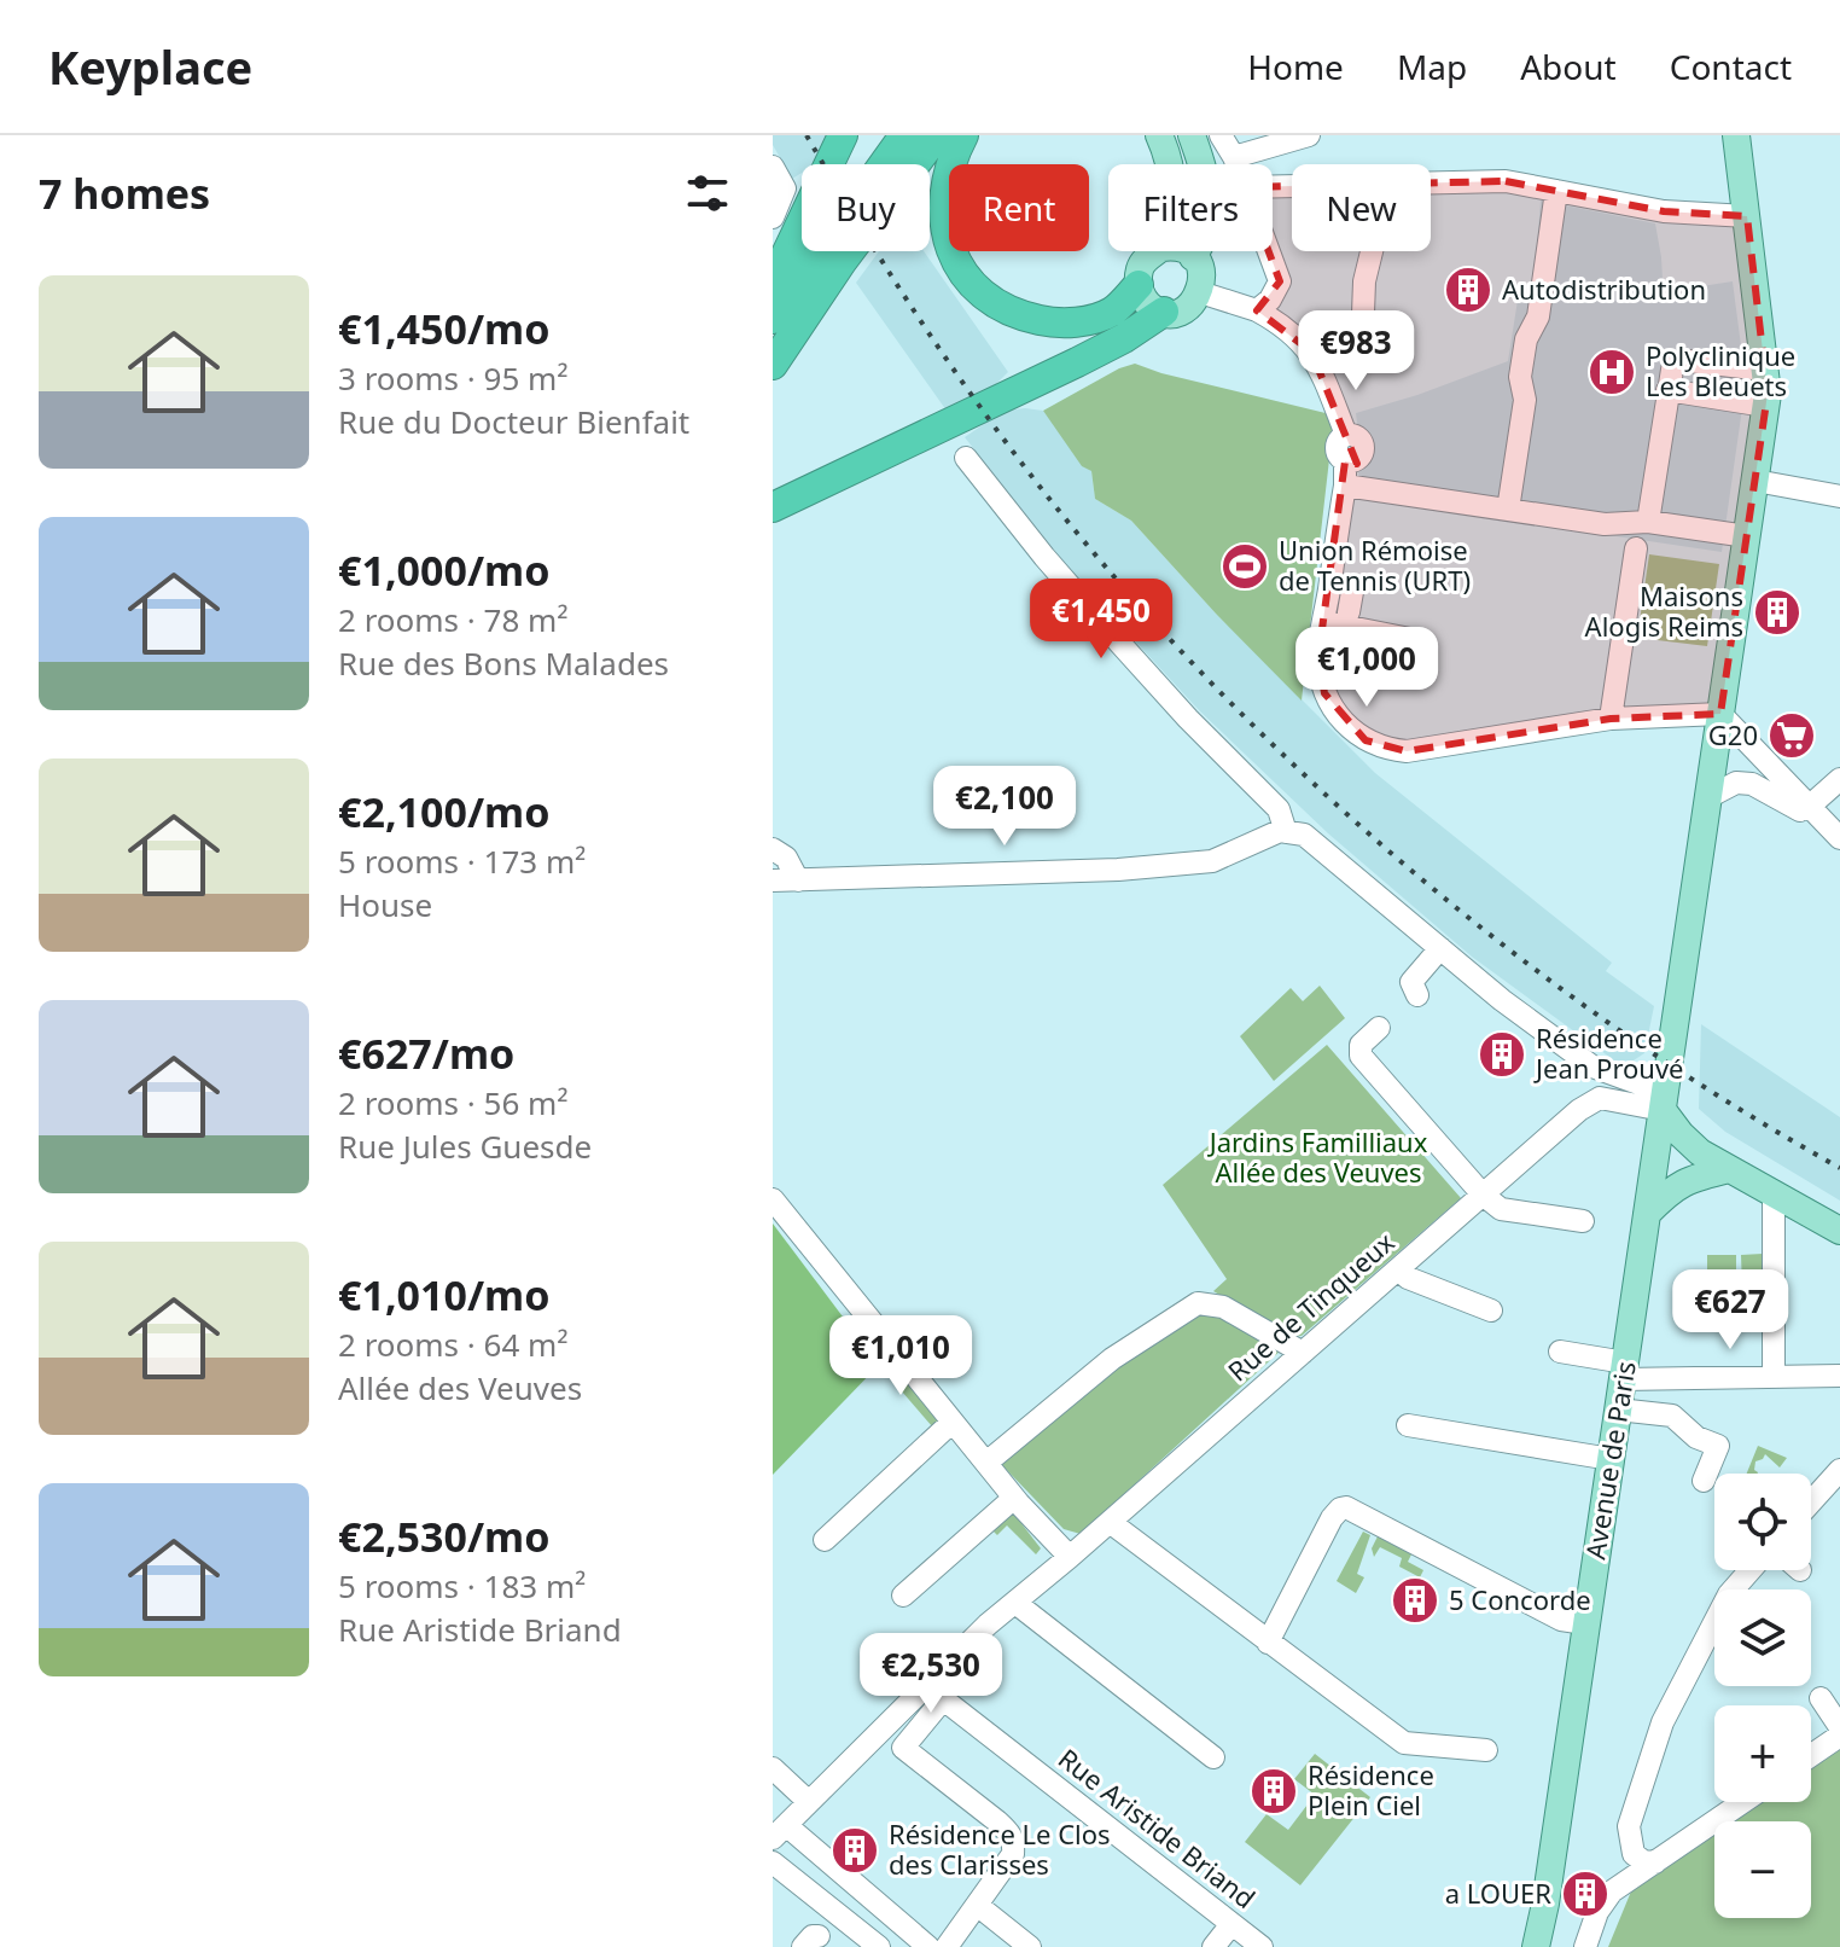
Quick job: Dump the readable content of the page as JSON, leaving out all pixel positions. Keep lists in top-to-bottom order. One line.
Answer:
{"streets":{"main road":["Avenue de Paris"],"street":["Rue de Tinqueux","Rue Aristide Briand"]},"crossings":[["Rue de Tinqueux","Rue Aristide Briand"]],"parks":["Jardins Familliaux Allée des Veuves"],"places":{"building":["Autodistribution","Maisons Alogis Reims","Résidence Jean Prouvé","5 Concorde","Résidence Plein Ciel","Résidence Le Clos des Clarisses","a LOUER"],"hospital":["Polyclinique Les Bleuets"],"sports":["Union Rémoise de Tennis (URT)"],"supermarket":["G20"]},"page":{"header":"Keyplace","nav":["Home","Map","About","Contact"],"heading":"7 homes","chip":["Buy","Rent","Filters","New"],"list":[{"name":"€1,450/mo","note":"3 rooms · 95 m² · Rue du Docteur Bienfait"},{"name":"€1,000/mo","note":"2 rooms · 78 m² · Rue des Bons Malades"},{"name":"€2,100/mo","note":"5 rooms · 173 m² · House"},{"name":"€627/mo","note":"2 rooms · 56 m² · Rue Jules Guesde"},{"name":"€1,010/mo","note":"2 rooms · 64 m² · Allée des Veuves"},{"name":"€2,530/mo","note":"5 rooms · 183 m² · Rue Aristide Briand"}],"price":["€983","€1,450","€1,000","€2,100","€627","€1,010","€2,530"],"map_buttons":["+","−"]}}
